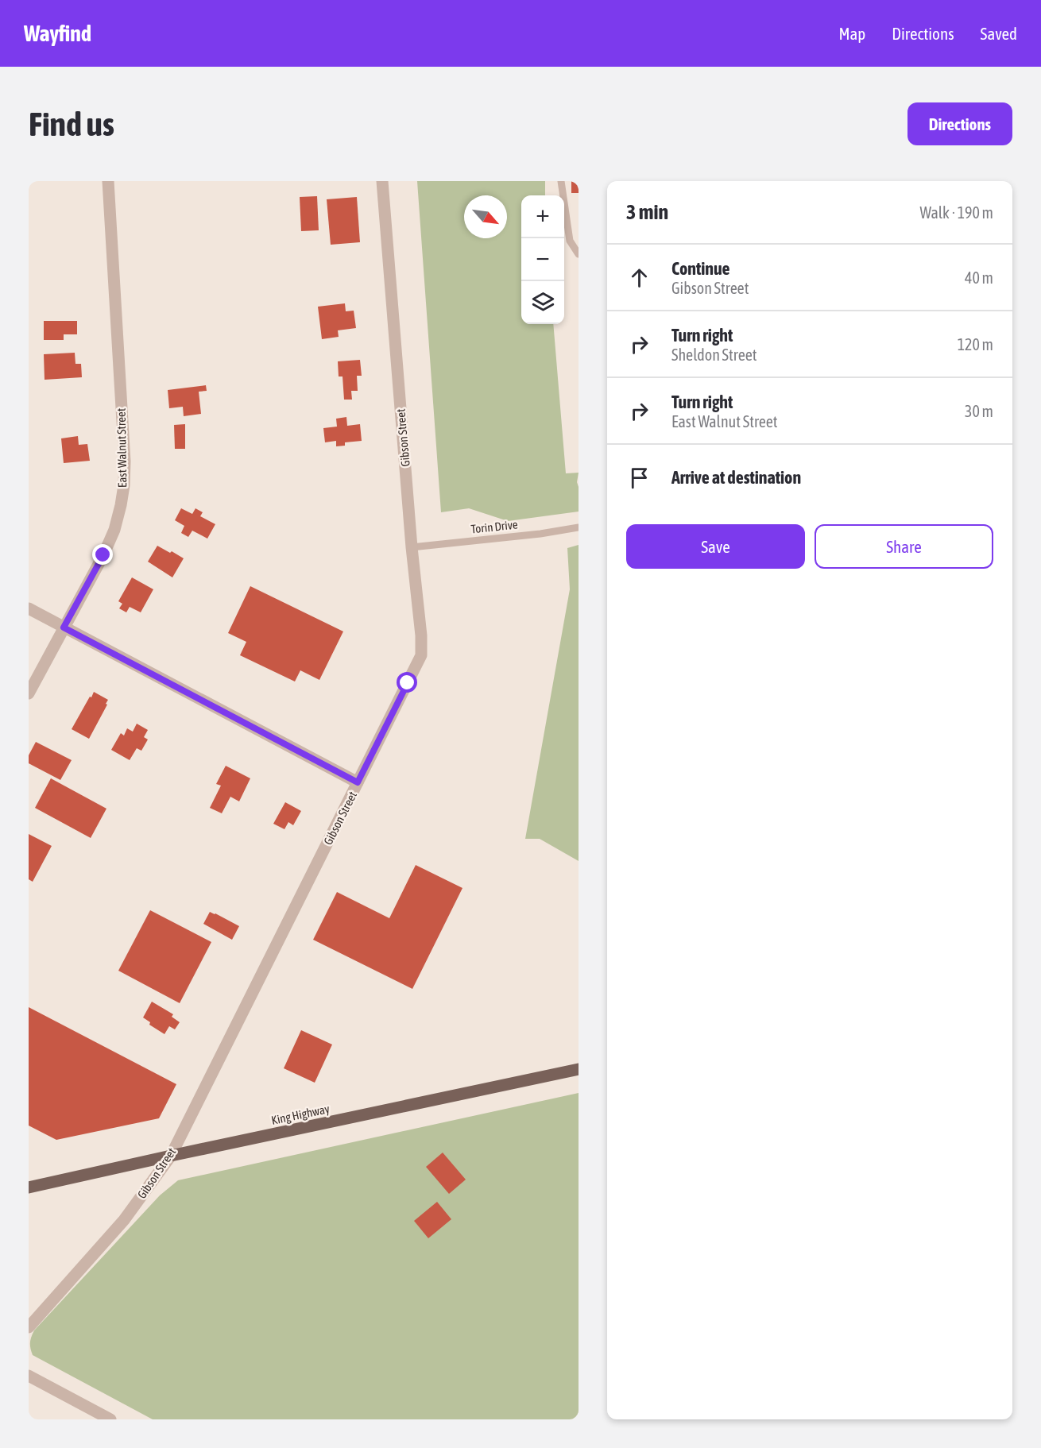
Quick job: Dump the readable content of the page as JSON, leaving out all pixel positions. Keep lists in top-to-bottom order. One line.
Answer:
{"streets":{"main road":["King Highway"],"street":["Gibson Street","East Walnut Street"],"lane":["Torin Drive"]},"crossings":[["Gibson Street","Torin Drive"],["Gibson Street","King Highway"]],"north":"bottom right","page":{"header":"Wayfind","nav":["Map","Directions","Saved"],"buttons":["Directions",["Save","Share"]],"title":"Find us","heading":["3 min","Walk · 190 m"],"map_buttons":["+","−"],"list":[["Continue","Gibson Street","40 m"],["Turn right","Sheldon Street","120 m"],["Turn right","East Walnut Street","30 m"],"Arrive at destination"]}}
